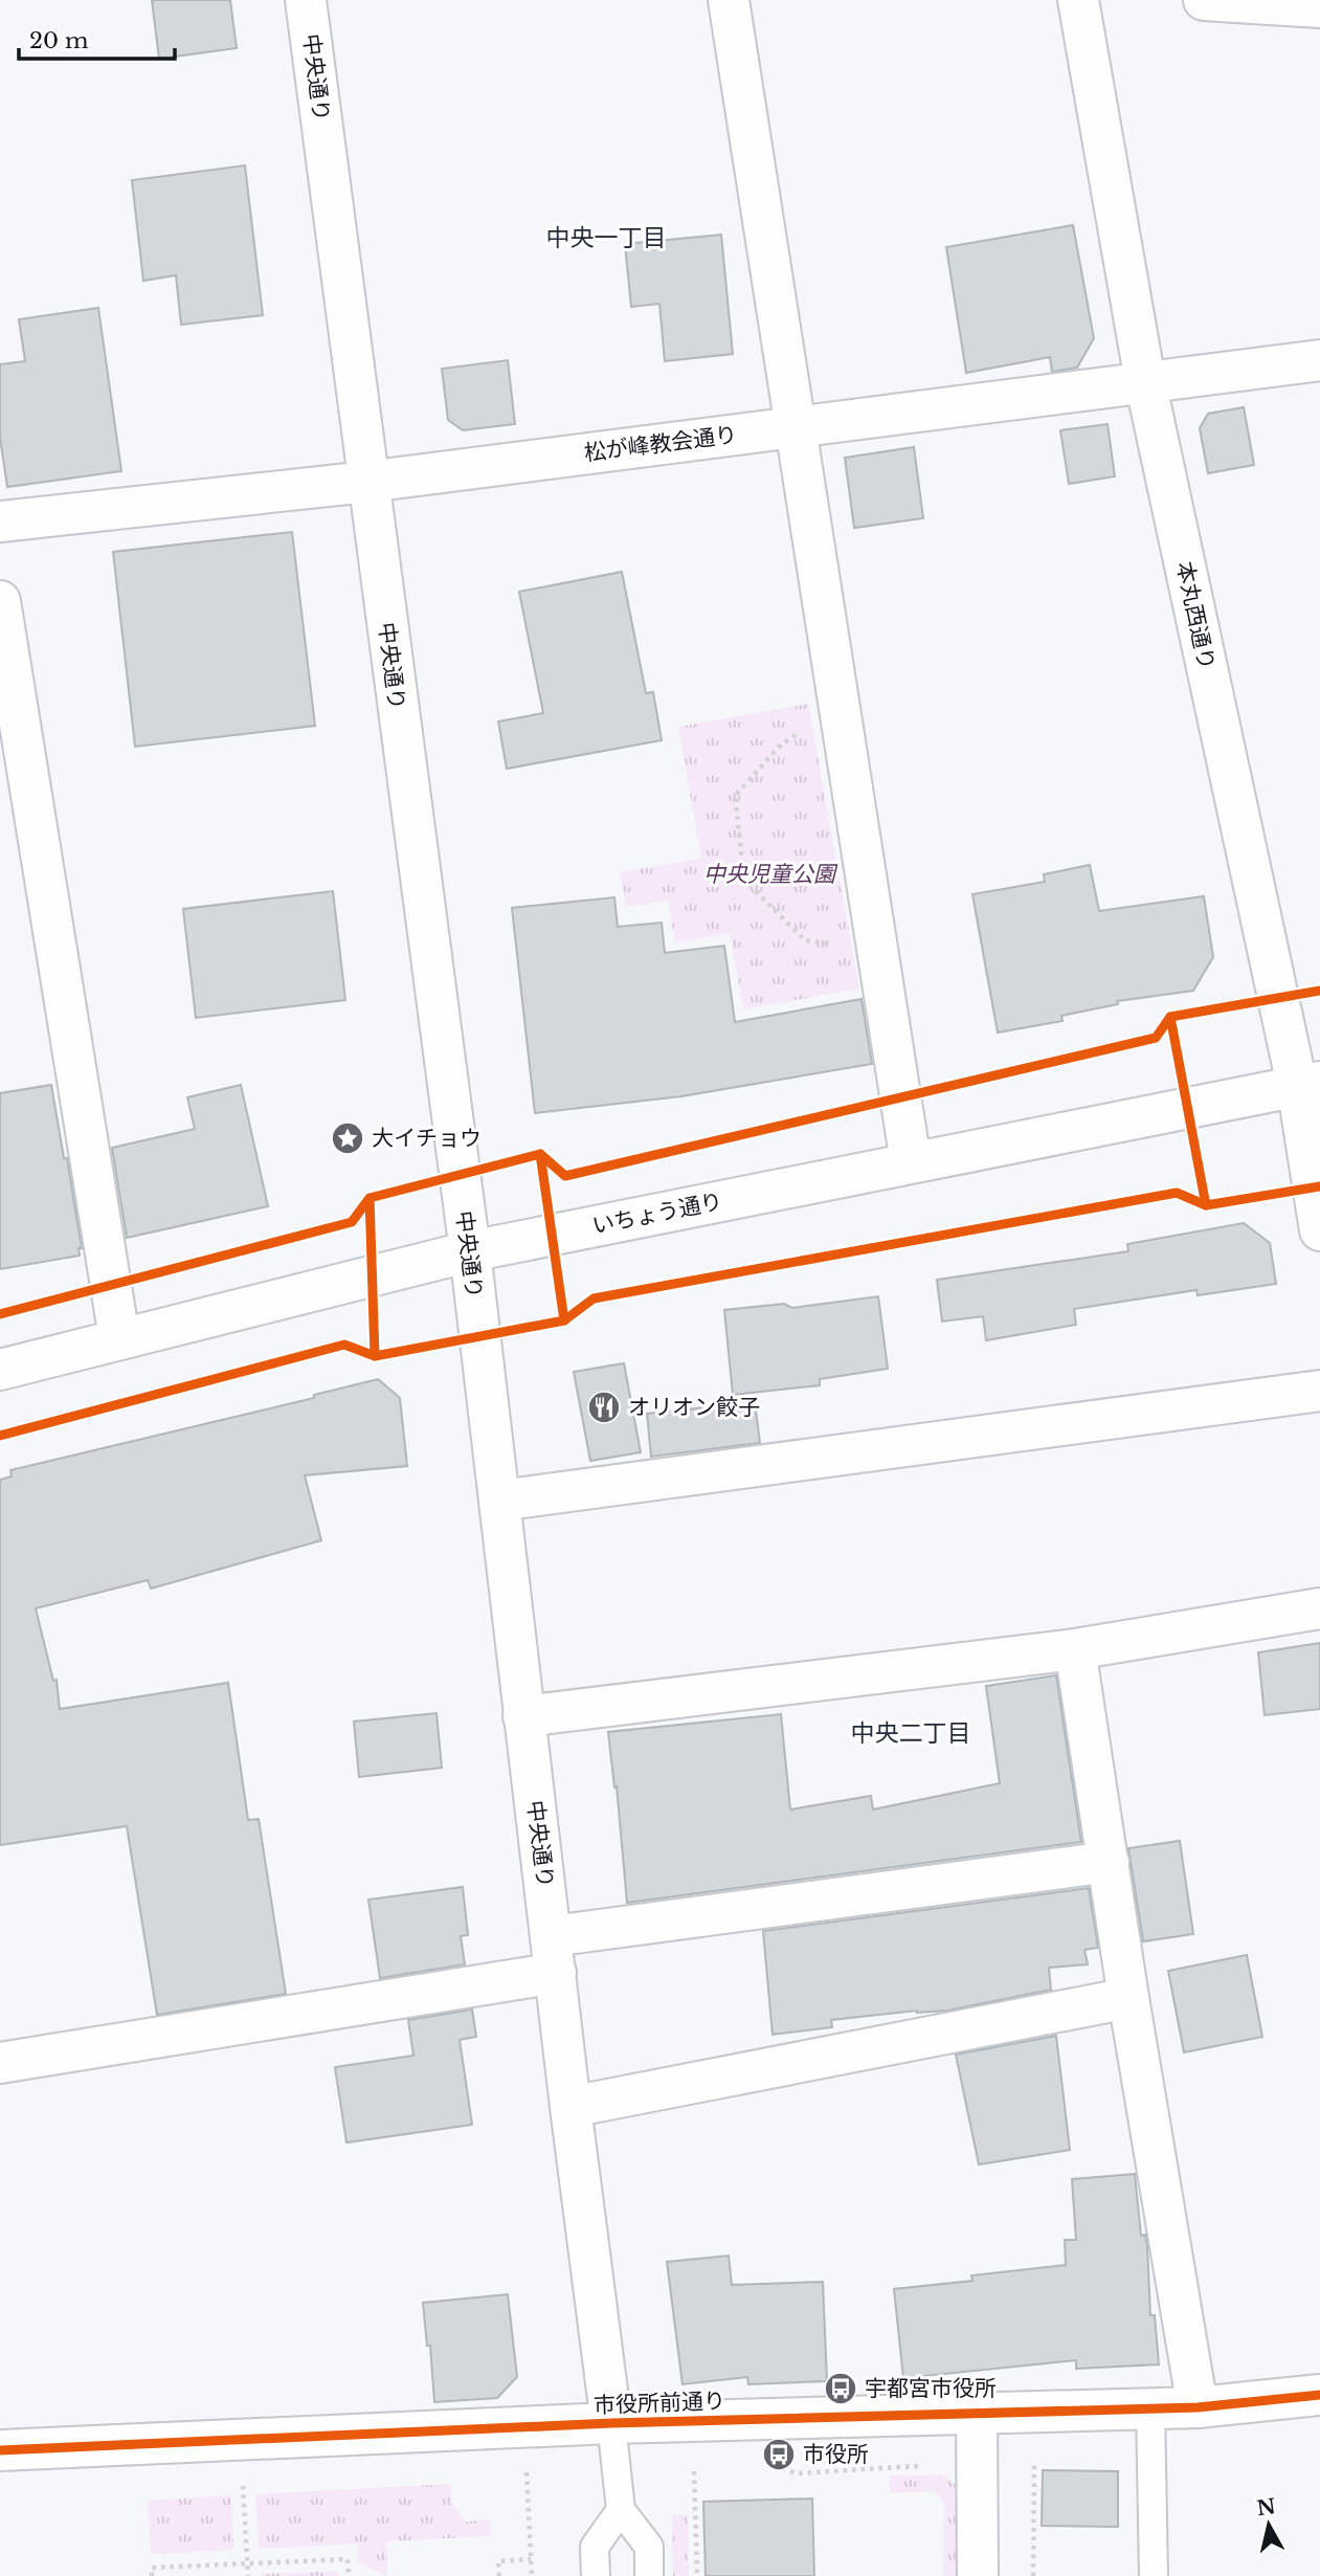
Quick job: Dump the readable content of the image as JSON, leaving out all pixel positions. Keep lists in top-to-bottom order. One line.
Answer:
{"streets":{"street":["中央通り","松が峰教会通り","本丸西通り","いちょう通り","市役所前通り"]},"crossings":[["中央通り","松が峰教会通り"],["中央通り","いちょう通り"],["中央通り","市役所前通り"],["松が峰教会通り","本丸西通り"],["本丸西通り","いちょう通り"]],"districts":["中央一丁目","中央二丁目"],"parks":["中央児童公園"],"places":{"place":["大イチョウ"],"restaurant":["オリオン餃子"],"bus stop":["宇都宮市役所","市役所"]},"scale_bar":"20 m","north":"top"}
